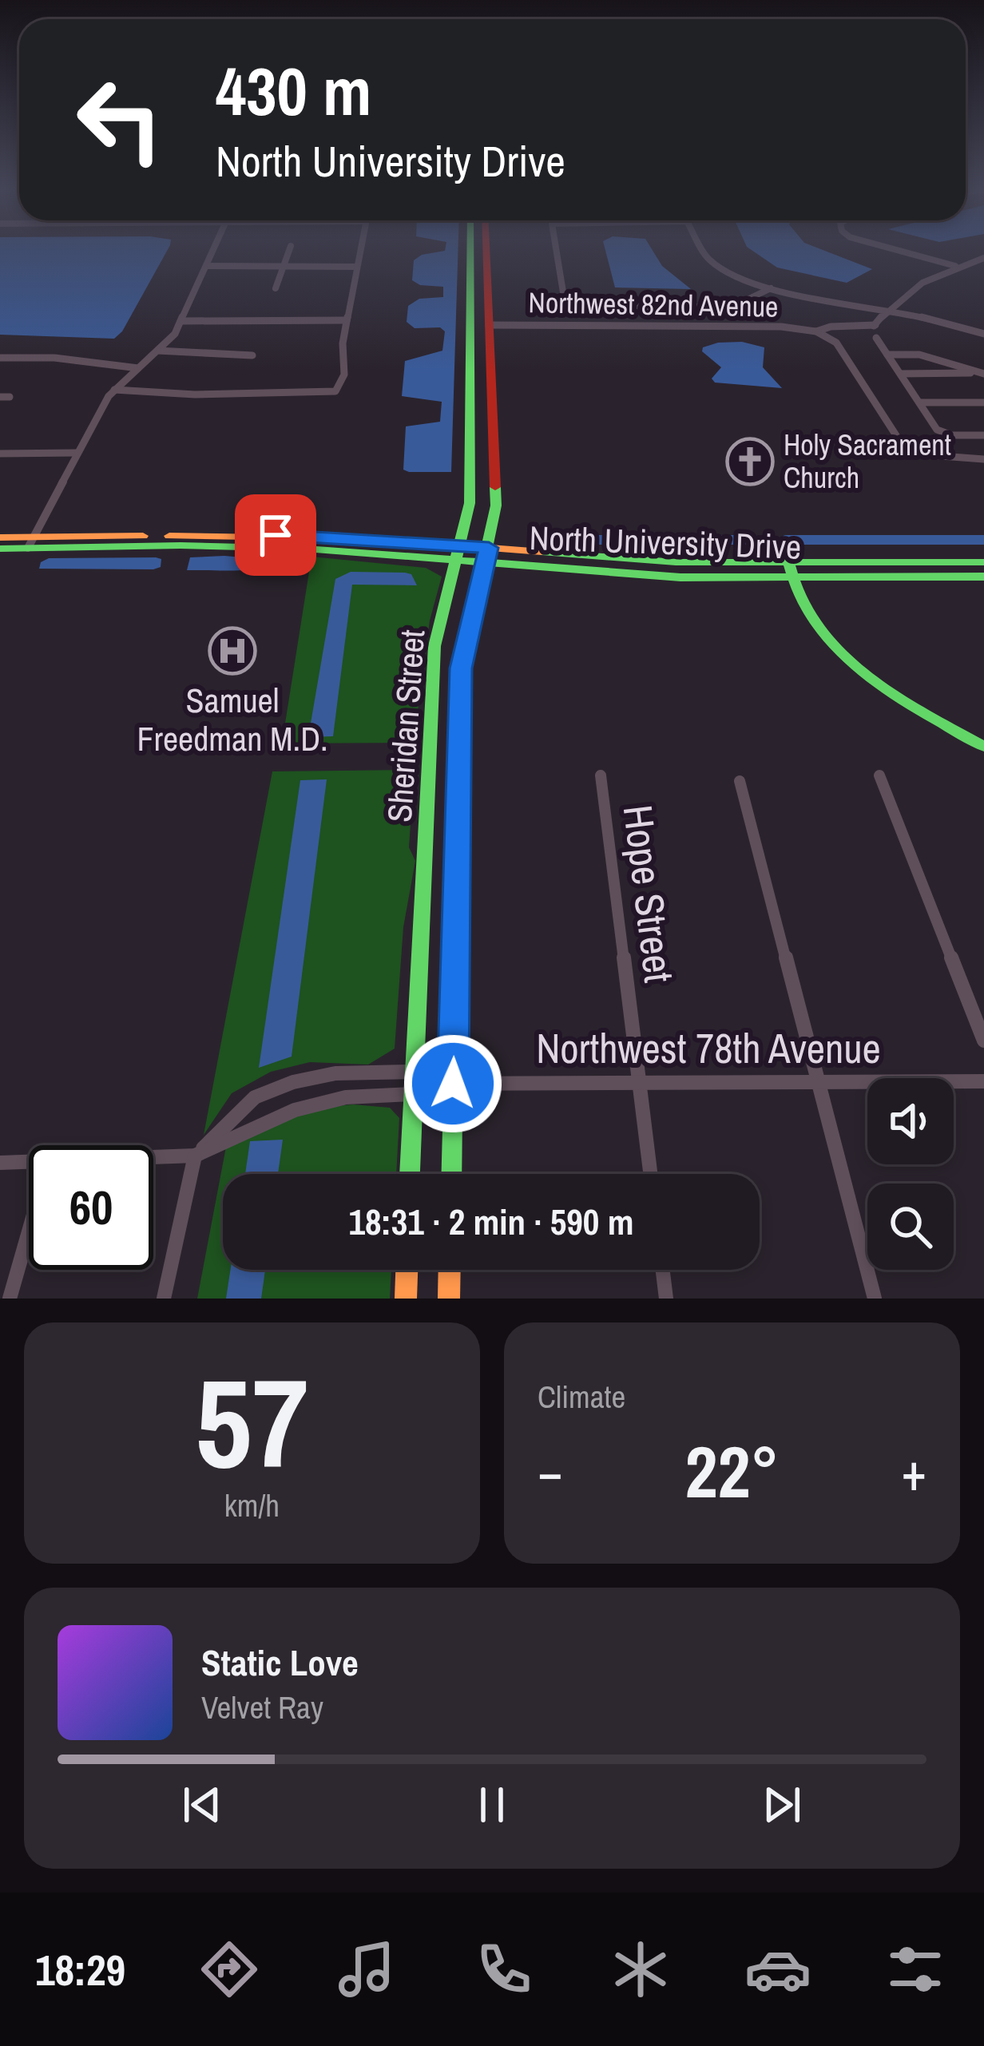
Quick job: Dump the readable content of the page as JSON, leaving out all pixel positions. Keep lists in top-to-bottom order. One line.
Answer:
{"streets":{"main road":["North University Drive","Sheridan Street"],"street":["Northwest 82nd Avenue","Hope Street","Northwest 78th Avenue"]},"crossings":[["Northwest 82nd Avenue","Sheridan Street"],["North University Drive","Sheridan Street"],["Sheridan Street","Northwest 78th Avenue"],["Hope Street","Northwest 78th Avenue"]],"places":{"church":["Holy Sacrament Church"],"hospital":["Samuel Freedman M.D."]},"page":{"turn":["430 m","North University Drive"],"limit":"60","trip":"18:31 · 2 min · 590 m","tile":[["57","km/h"],"Climate"],"heat":["−","22°","+"],"song":["Static Love","Velvet Ray"],"tabs":"18:29"}}
